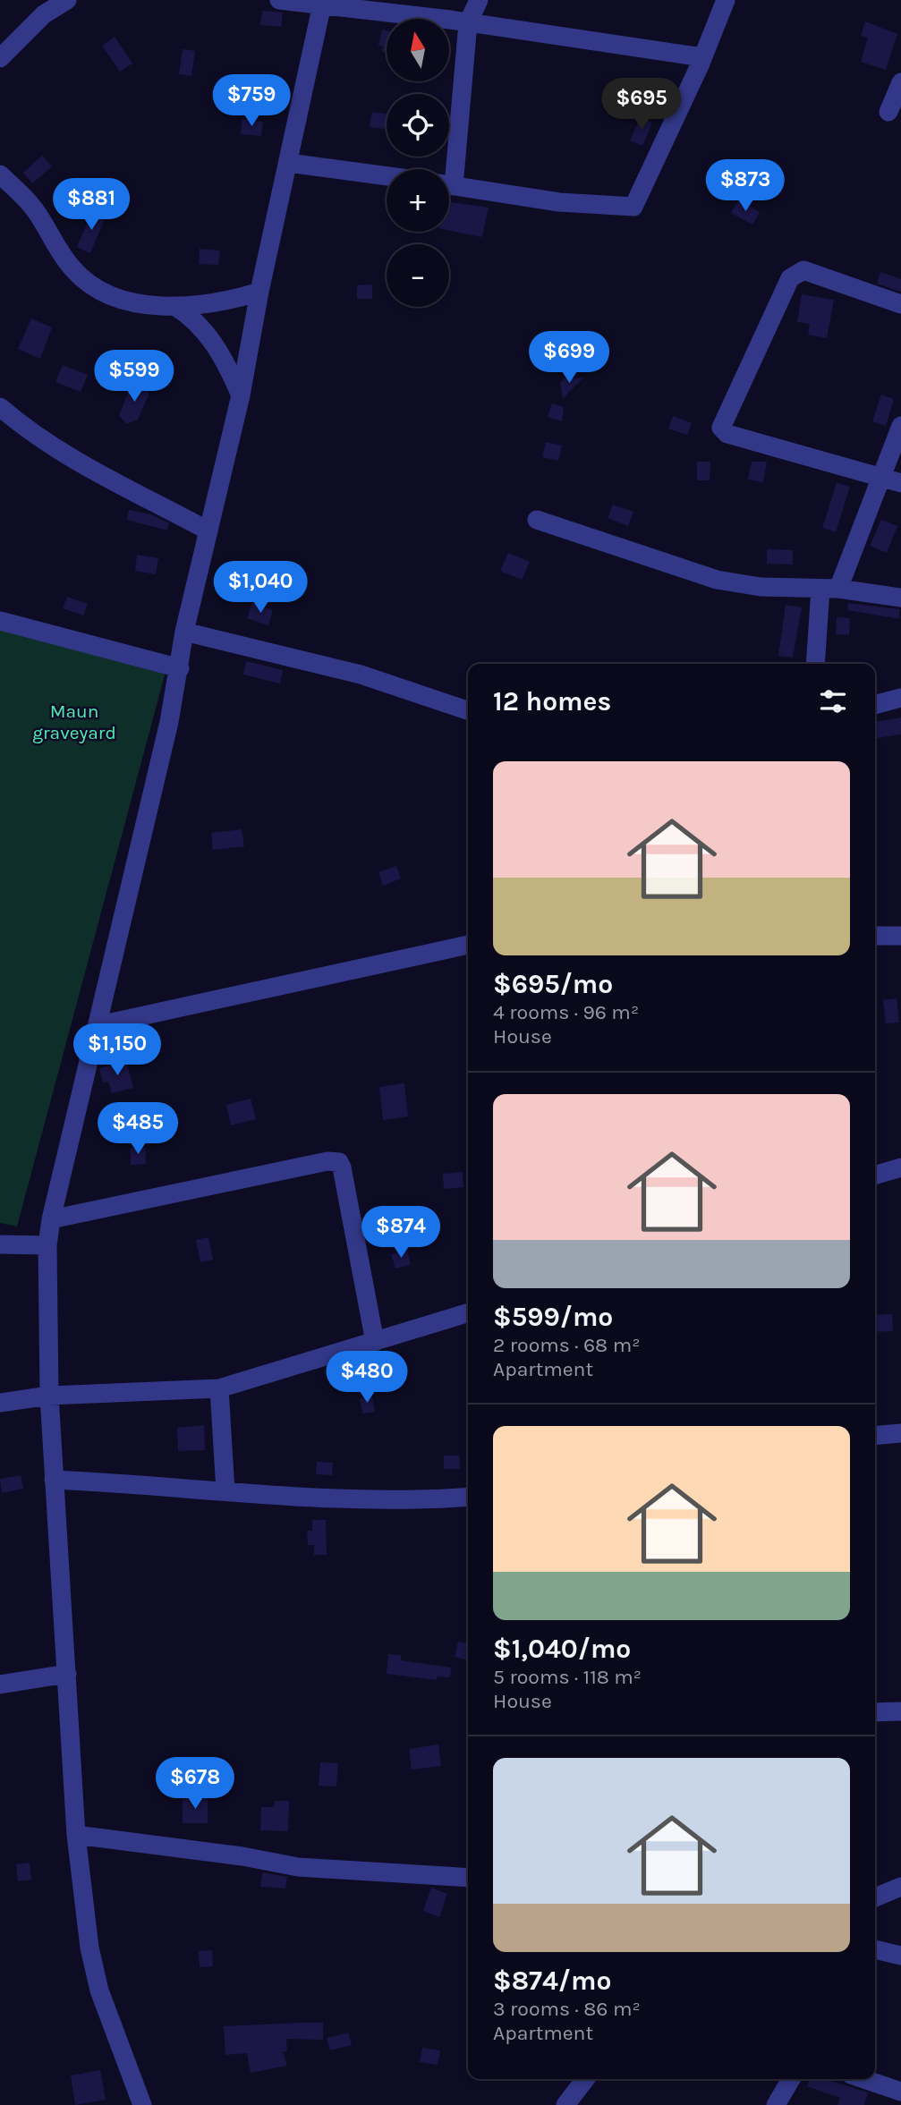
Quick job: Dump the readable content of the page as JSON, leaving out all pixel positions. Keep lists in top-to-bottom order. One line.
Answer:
{"parks":["Maun graveyard"],"north":"top","page":{"map_buttons":["+","−"],"price":["$759","$695","$873","$881","$699","$599","$1,040","$1,150","$485","$874","$480","$678"],"heading":"12 homes","list":[{"name":"$695/mo","note":"4 rooms · 96 m² · House"},{"name":"$599/mo","note":"2 rooms · 68 m² · Apartment"},{"name":"$1,040/mo","note":"5 rooms · 118 m² · House"},{"name":"$874/mo","note":"3 rooms · 86 m² · Apartment"}]}}
